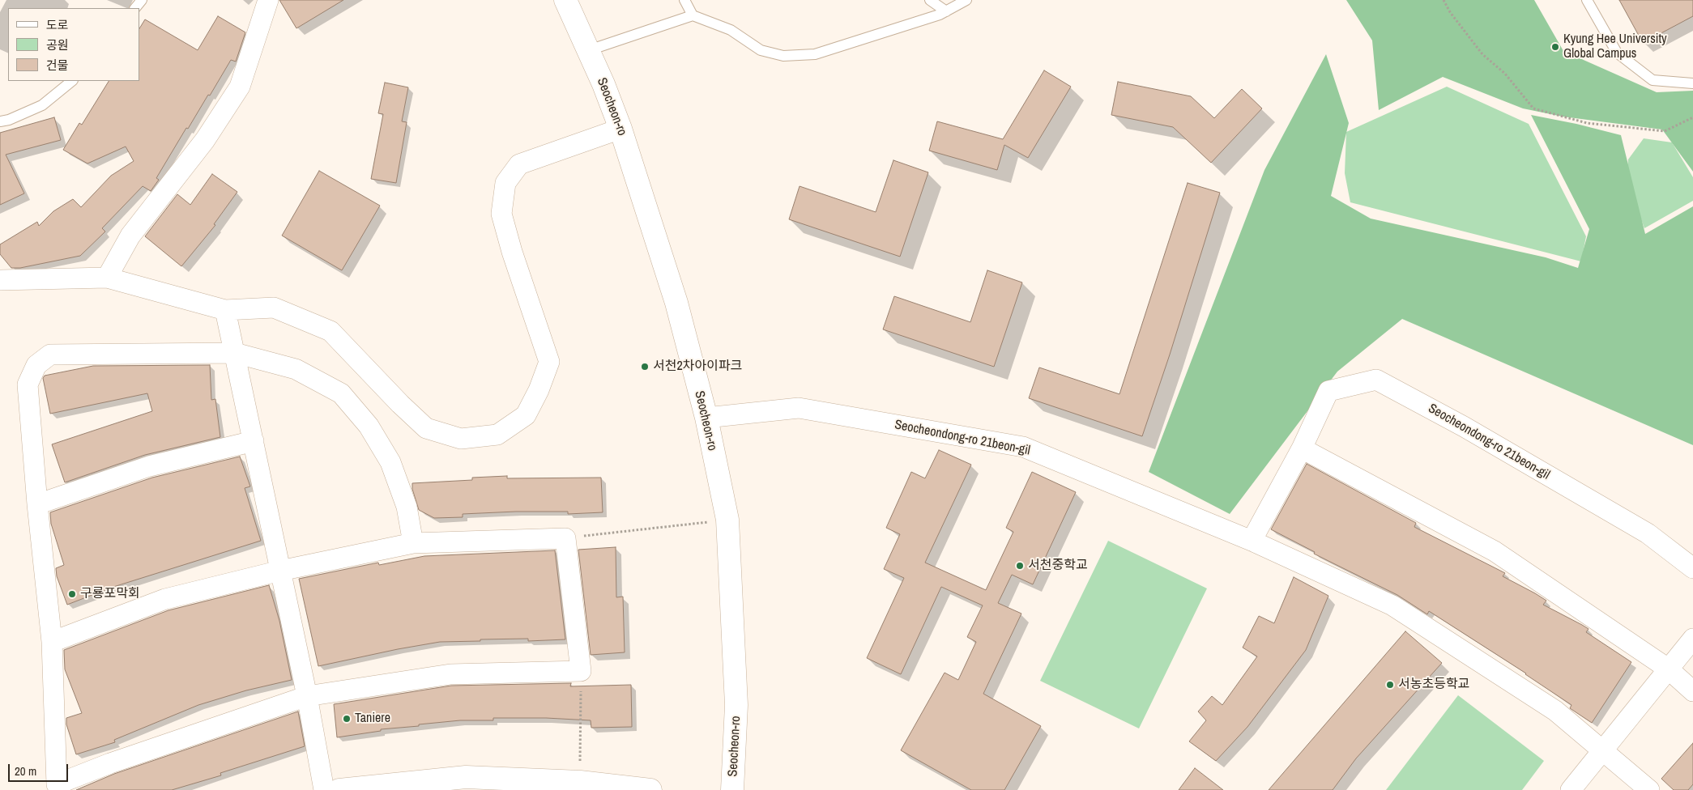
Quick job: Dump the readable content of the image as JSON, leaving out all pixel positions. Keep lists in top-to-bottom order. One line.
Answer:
{"streets":{"street":["Seocheon-ro","Seocheondong-ro 21beon-gil"]},"crossings":[["Seocheon-ro","Seocheondong-ro 21beon-gil"]],"places":["Kyung Hee University Global Campus","서천2차아이파크","서천중학교","구룡포막회","서농초등학교","Taniere"],"legend":["도로","공원","건물"],"scale_bar":"20 m"}
